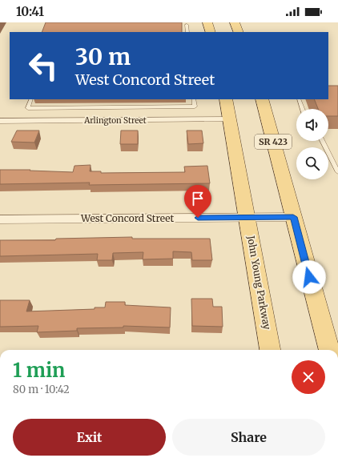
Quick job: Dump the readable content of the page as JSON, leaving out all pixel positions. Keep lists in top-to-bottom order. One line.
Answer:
{"streets":{"main road":["SR 423","John Young Parkway"],"street":["Arlington Street","West Concord Street"]},"crossings":[["Arlington Street","John Young Parkway"],["SR 423","West Concord Street"],["West Concord Street","John Young Parkway"]],"page":{"status":"10:41","turn":["30 m","West Concord Street"],"heading":["1 min","80 m · 10:42"],"buttons":["Exit","Share"]}}
